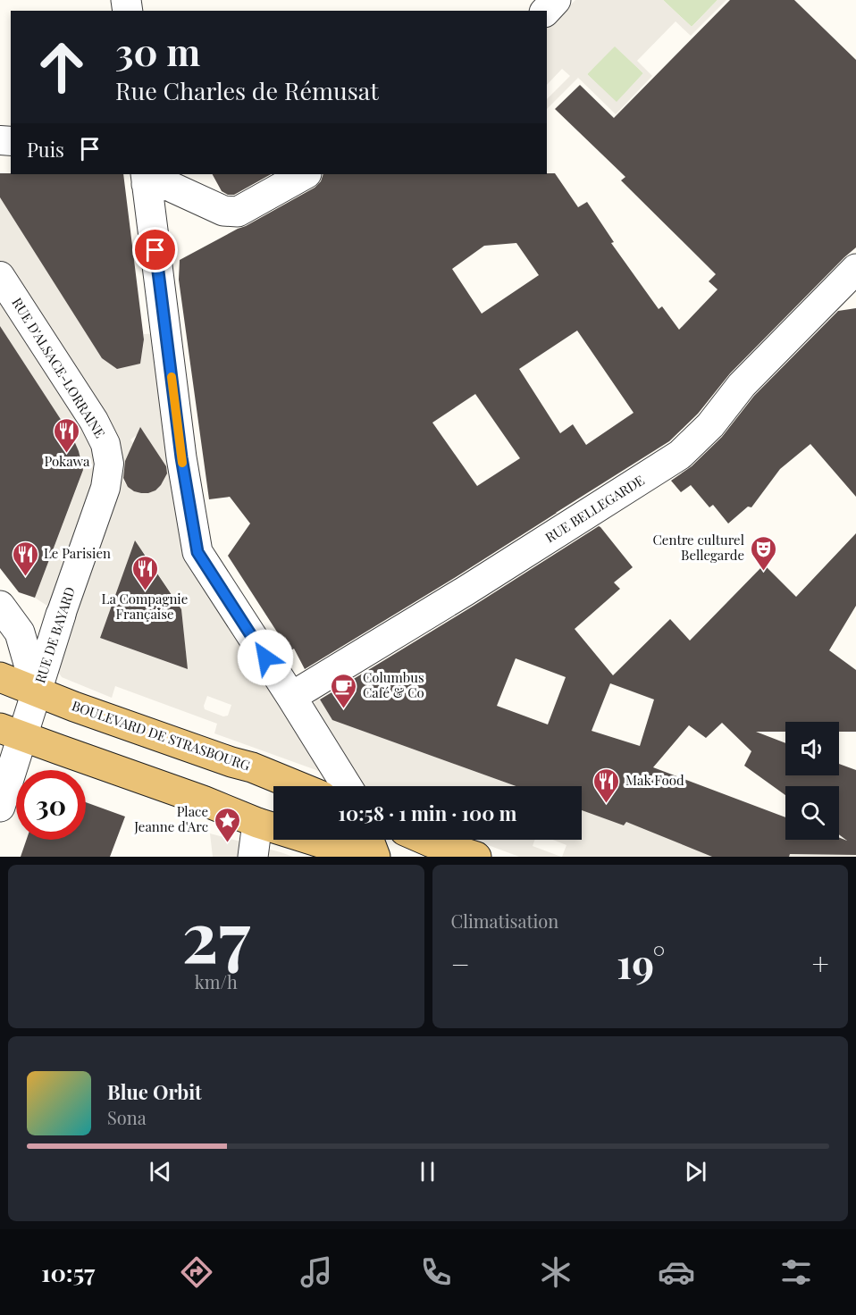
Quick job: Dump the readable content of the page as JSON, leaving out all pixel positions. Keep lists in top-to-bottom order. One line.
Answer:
{"streets":{"main road":["BOULEVARD DE STRASBOURG"],"street":["RUE D'ALSACE-LORRAINE","RUE BELLEGARDE","RUE DE BAYARD"]},"crossings":[["RUE D'ALSACE-LORRAINE","RUE DE BAYARD"],["RUE DE BAYARD","BOULEVARD DE STRASBOURG"]],"places":{"restaurant":["Pokawa","Le Parisien","La Compagnie Française","Mak Food"],"theatre":["Centre culturel Bellegarde"],"cafe":["Columbus Café & Co"],"place":["Place Jeanne d'Arc"]},"page":{"turn":["30 m","Rue Charles de Rémusat"],"then":"Puis","limit":"30","trip":"10:58 · 1 min · 100 m","tile":[["27","km/h"],"Climatisation"],"heat":["−","19°","+"],"song":["Blue Orbit","Sona"],"tabs":"10:57"}}
